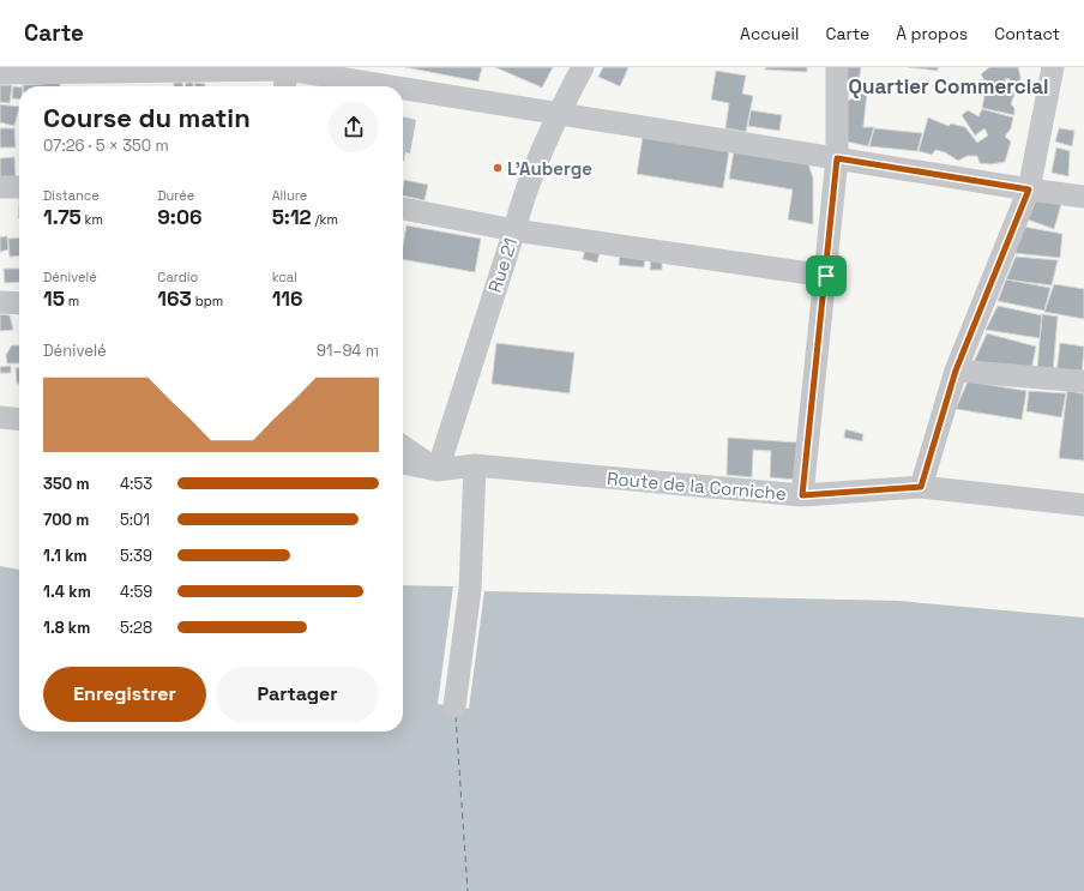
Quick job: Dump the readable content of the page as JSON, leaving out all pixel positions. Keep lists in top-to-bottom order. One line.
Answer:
{"streets":{"street":["Rue 21","Route de la Corniche"]},"crossings":[["Rue 21","Route de la Corniche"]],"districts":["Quartier Commercial"],"places":["L'Auberge"],"page":{"header":"Carte","nav":["Accueil","Carte","À propos","Contact"],"heading":["Course du matin","07:26 · 5 × 350 m"],"stats":[["Distance","1.75 km"],["Durée","9:06"],["Allure","5:12 /km"],["Dénivelé","15 m"],["Cardio","163 bpm"],["kcal","116"]],"chart":["Dénivelé","91–94 m"],"list":[{"name":"350 m","note":"4:53"},{"name":"700 m","note":"5:01"},{"name":"1.1 km","note":"5:39"},{"name":"1.4 km","note":"4:59"},{"name":"1.8 km","note":"5:28"}],"buttons":["Enregistrer","Partager"]}}
